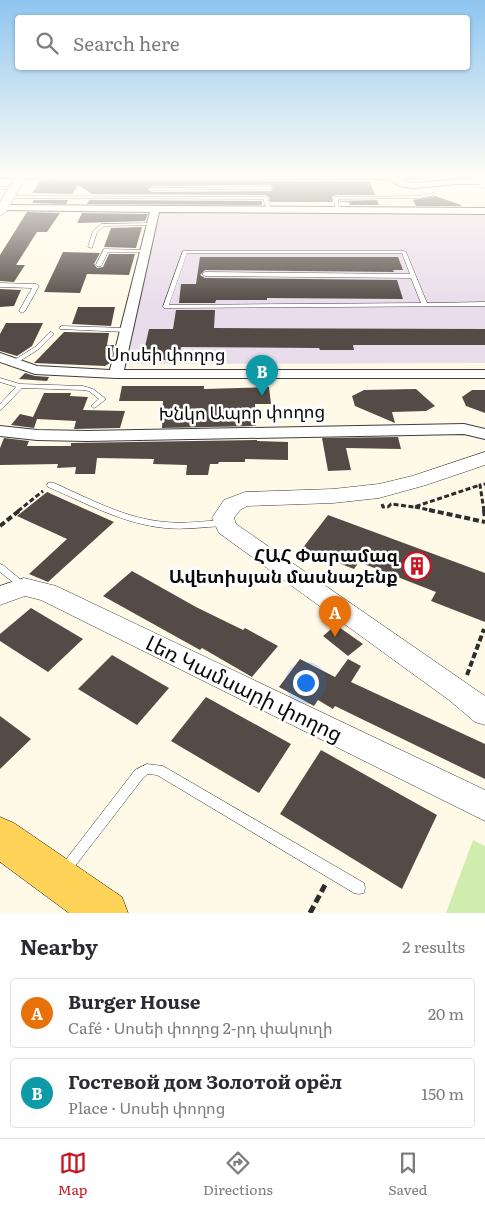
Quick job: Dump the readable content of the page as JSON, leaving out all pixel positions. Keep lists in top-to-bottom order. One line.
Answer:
{"streets":{"street":["Սոսեի փողոց","Խնկո Ապոր փողոց","Լեռ Կամսարի փողոց"]},"places":{"building":["ՀԱՀ Փարամազ Ավետիսյան մասնաշենք"]},"page":{"search":"Search here","pins":["B","A"],"heading":["Nearby","2 results"],"list":[{"mark":"A","name":"Burger House","note":"Café · Սոսեի փողոց 2-րդ փակուղի","value":"20 m"},{"mark":"B","name":"Гостевой дом Золотой орёл","note":"Place · Սոսեի փողոց","value":"150 m"}],"nav":["Map","Directions","Saved"]}}
